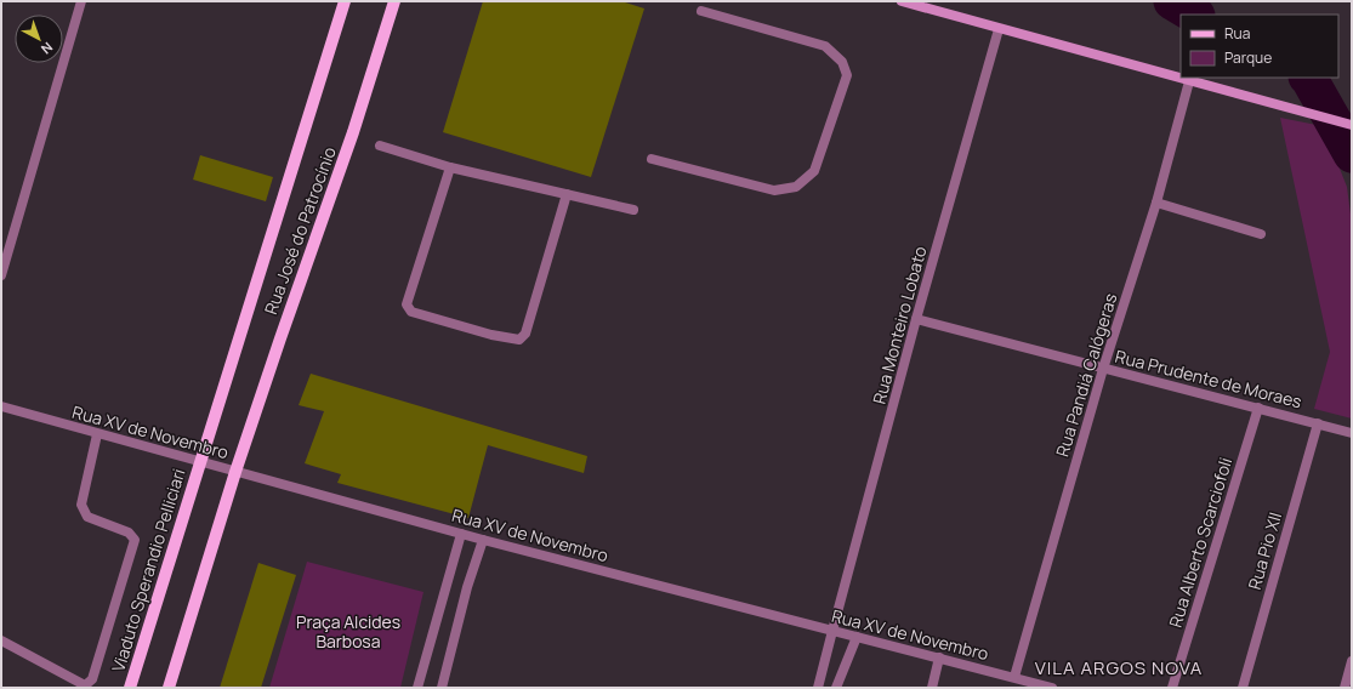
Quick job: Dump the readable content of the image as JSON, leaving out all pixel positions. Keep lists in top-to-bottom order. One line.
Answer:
{"streets":{"main road":["Rua José do Patrocínio","Viaduto Sperandio Pelliciari"],"street":["Rua Monteiro Lobato","Rua Pandiá Calógeras","Rua Prudente de Moraes","Rua XV de Novembro","Rua Alberto Scarciofoli","Rua Pio XII"]},"crossings":[["Rua José do Patrocínio","Rua XV de Novembro"],["Rua José do Patrocínio","Viaduto Sperandio Pelliciari"],["Rua Monteiro Lobato","Rua Prudente de Moraes"],["Rua Monteiro Lobato","Rua XV de Novembro"],["Rua Pandiá Calógeras","Rua Prudente de Moraes"],["Rua Pandiá Calógeras","Rua XV de Novembro"],["Rua Prudente de Moraes","Rua Alberto Scarciofoli"],["Rua Prudente de Moraes","Rua Pio XII"],["Rua XV de Novembro","Viaduto Sperandio Pelliciari"]],"districts":["VILA ARGOS NOVA"],"parks":["Praça Alcides Barbosa"],"legend":["Rua","Parque"],"north":"bottom right"}
